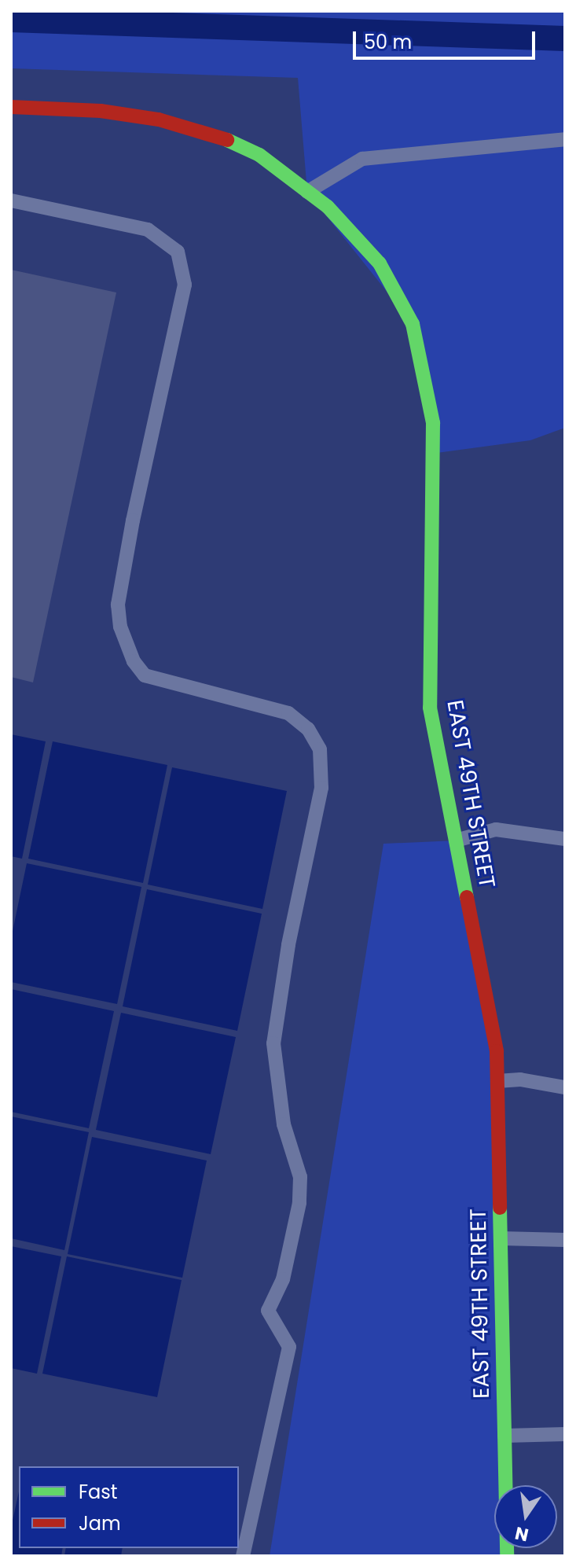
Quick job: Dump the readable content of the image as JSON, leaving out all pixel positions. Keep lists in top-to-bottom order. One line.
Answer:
{"streets":{"street":["EAST 49TH STREET"]},"legend":["Fast","Jam"],"scale_bar":"50 m","north":"bottom"}
